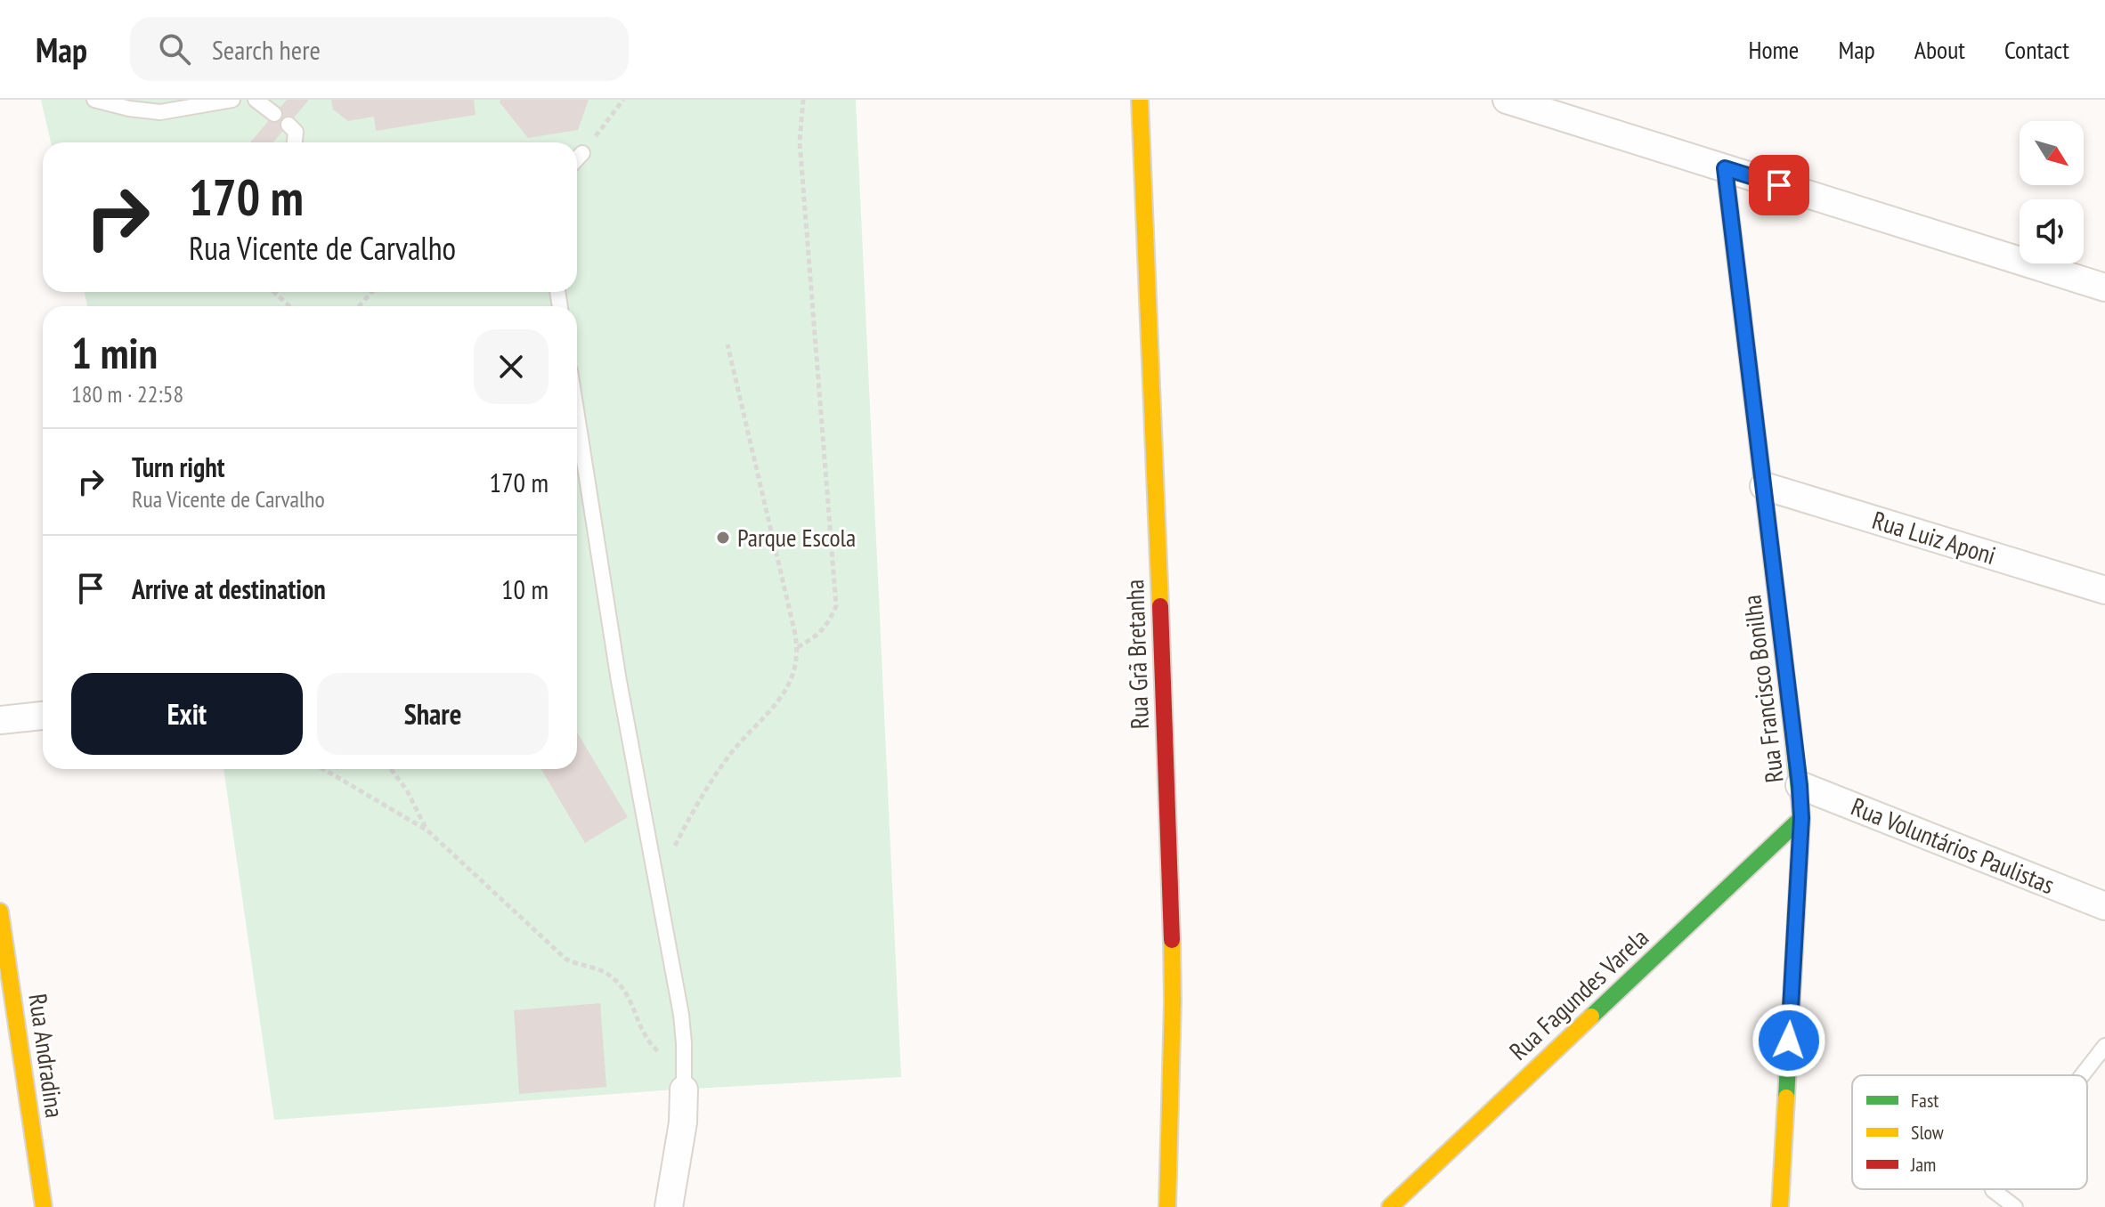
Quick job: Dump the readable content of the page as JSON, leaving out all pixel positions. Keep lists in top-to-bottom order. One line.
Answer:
{"streets":{"street":["Rua Luiz Aponi","Rua Grã Bretanha","Rua Francisco Bonilha","Rua Voluntários Paulistas","Rua Fagundes Varela","Rua Andradina"]},"crossings":[["Rua Luiz Aponi","Rua Francisco Bonilha"],["Rua Francisco Bonilha","Rua Voluntários Paulistas"],["Rua Francisco Bonilha","Rua Fagundes Varela"]],"places":["Parque Escola"],"legend":["Fast","Slow","Jam"],"north":"bottom right","page":{"header":"Map","search":"Search here","nav":["Home","Map","About","Contact"],"turn":["170 m","Rua Vicente de Carvalho"],"heading":["1 min","180 m · 22:58"],"list":[{"name":"Turn right","note":"Rua Vicente de Carvalho","value":"170 m"},{"name":"Arrive at destination","value":"10 m"}],"buttons":["Exit","Share"]}}
